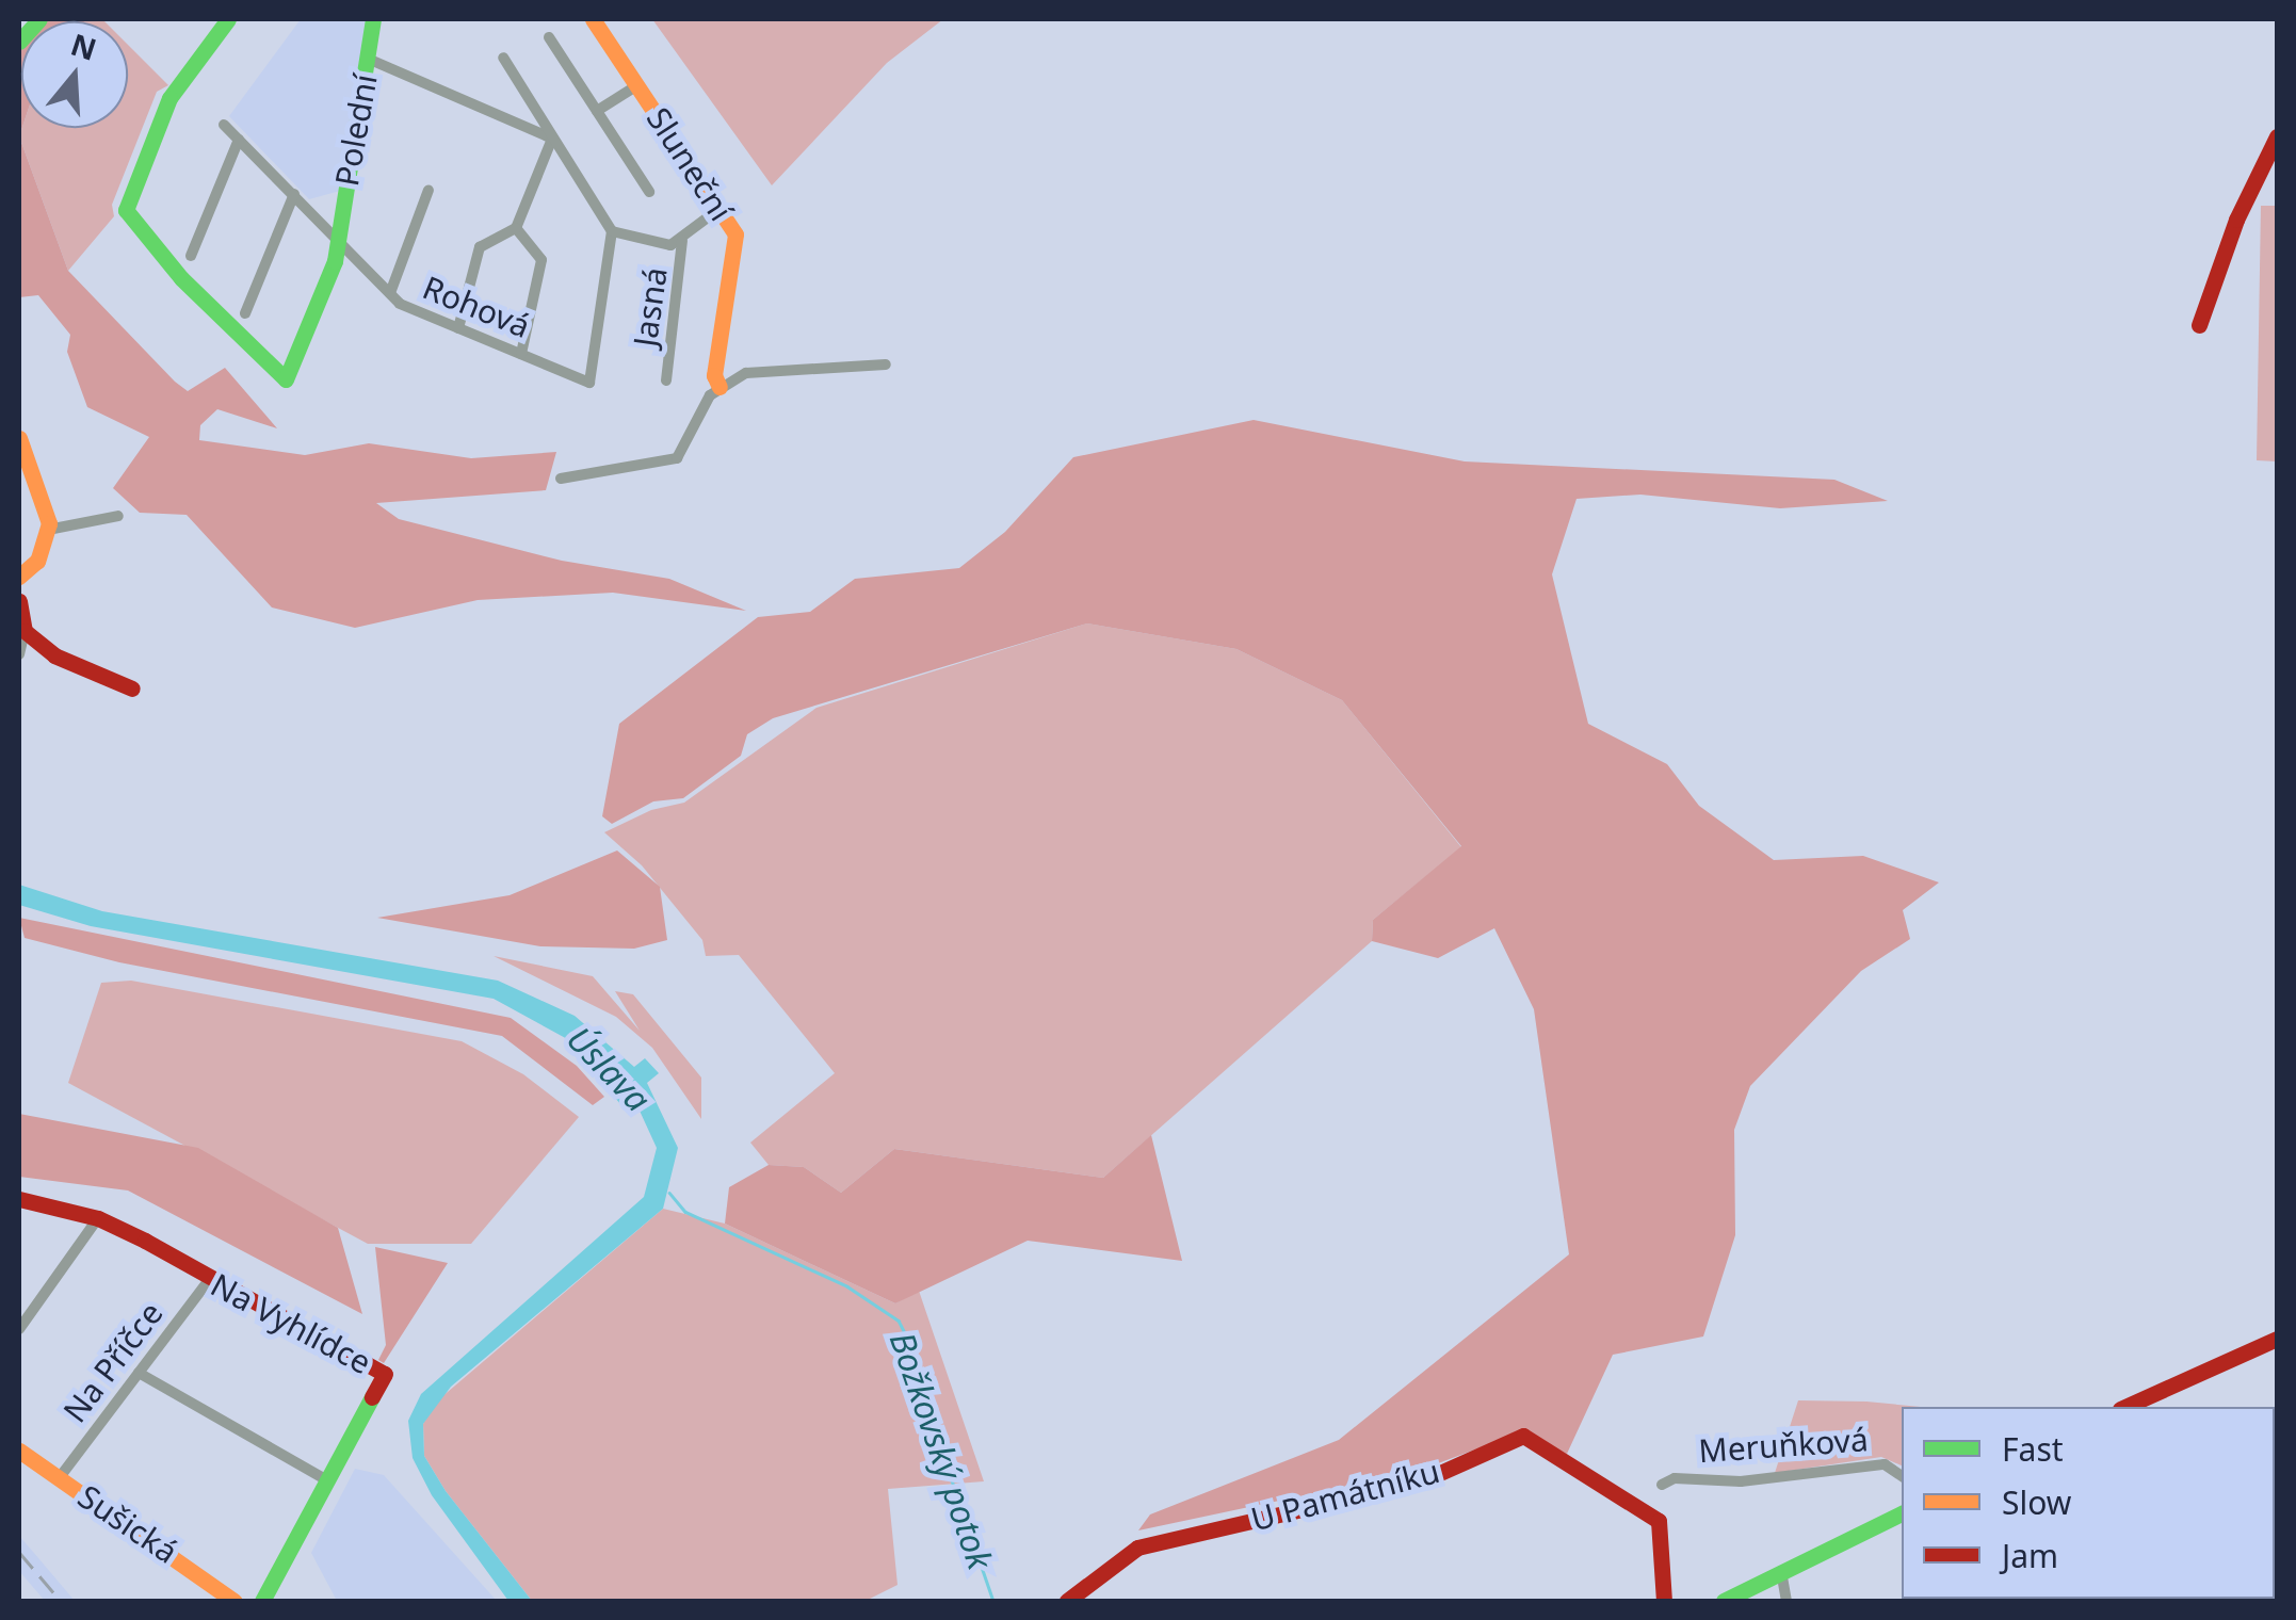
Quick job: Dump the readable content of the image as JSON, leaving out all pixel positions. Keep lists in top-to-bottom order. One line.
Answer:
{"streets":{"street":["Polední","Sluneční","Rohová","Jasná","Na Vyhlídce","Na Příčce","Meruňková","U Památníku","Sušická"]},"crossings":[["Na Vyhlídce","Na Příčce"],["Na Příčce","Sušická"]],"water":["Úslava","Božkovský potok"],"legend":["Fast","Slow","Jam"],"north":"top"}
